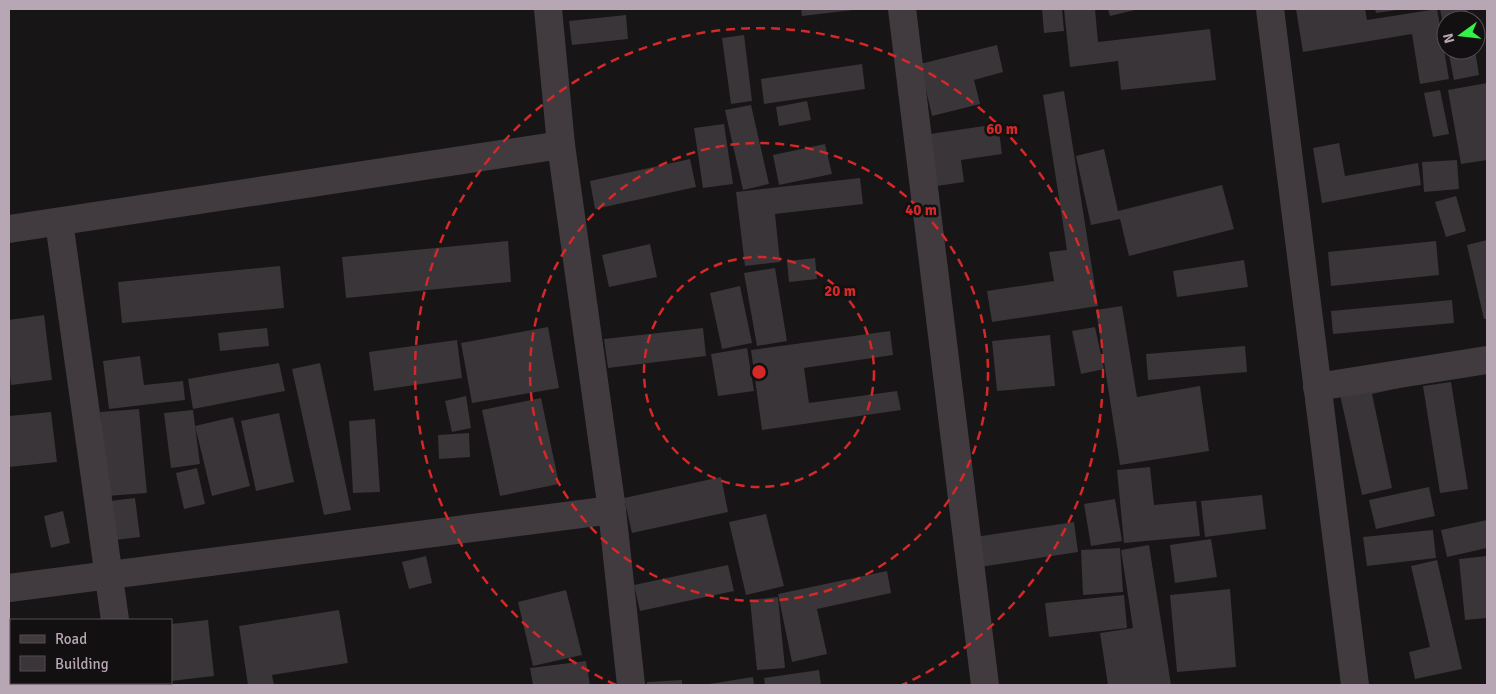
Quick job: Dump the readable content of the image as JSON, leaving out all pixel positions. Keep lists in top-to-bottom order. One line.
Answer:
{"legend":["Road","Building"],"north":"left","rings":["60 m","40 m","20 m"]}
